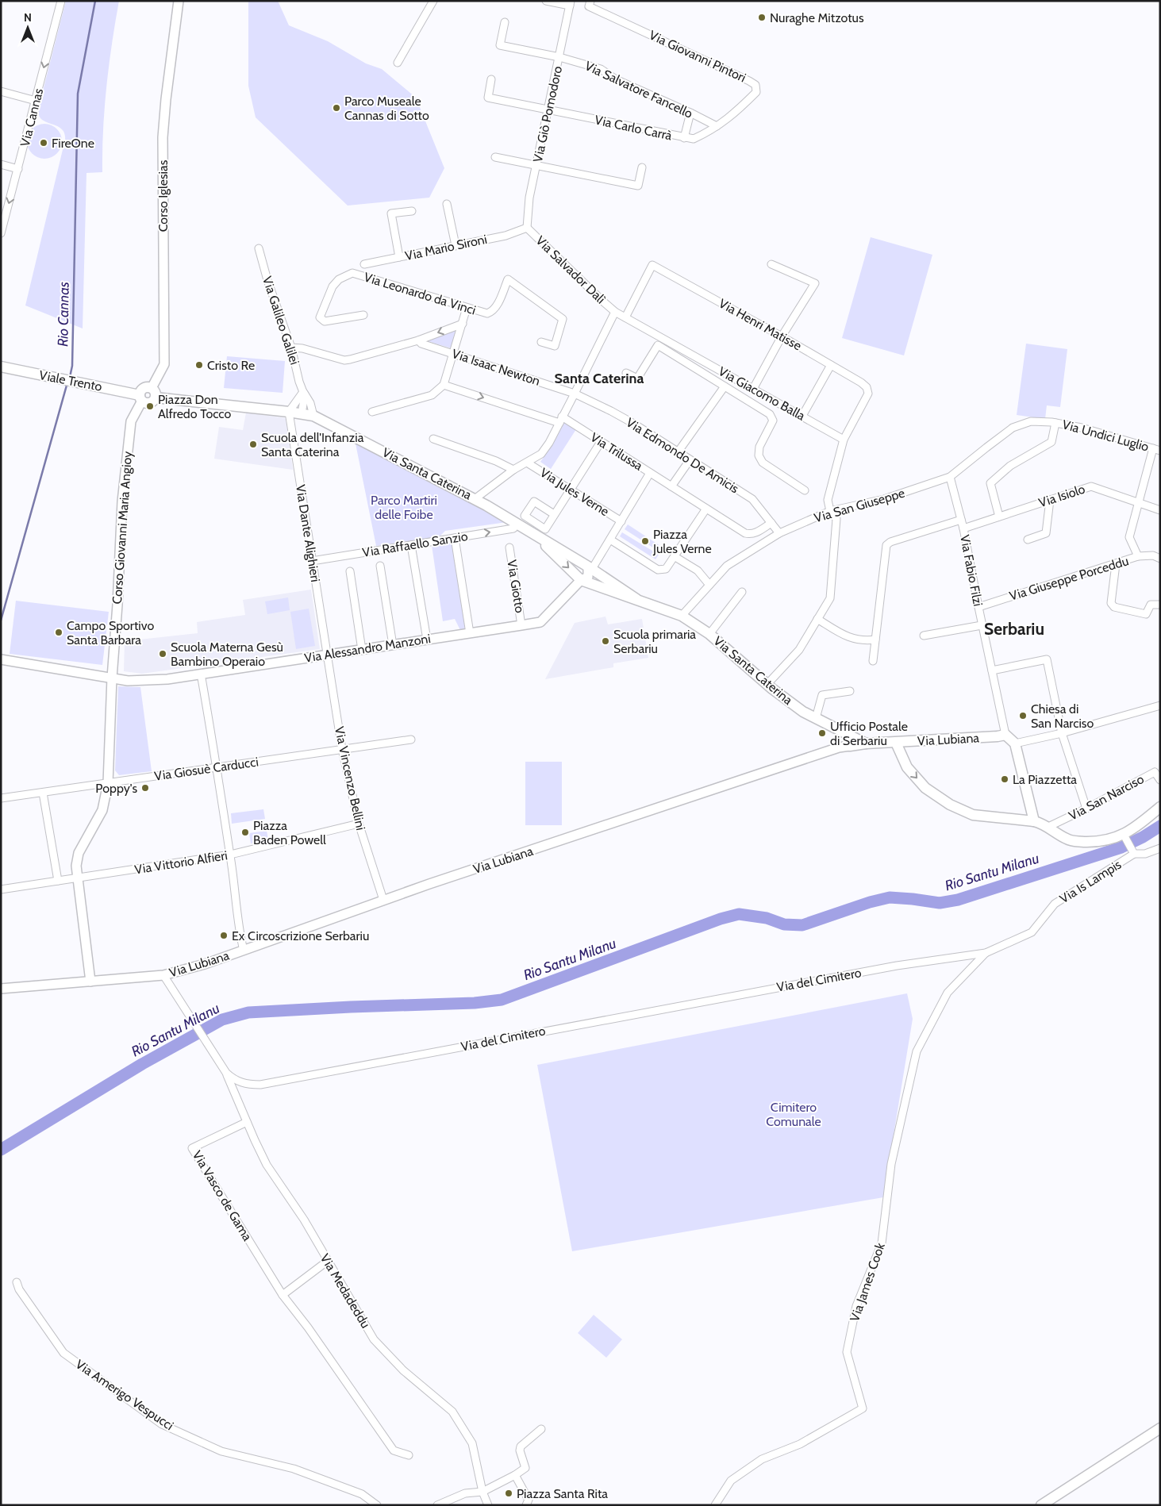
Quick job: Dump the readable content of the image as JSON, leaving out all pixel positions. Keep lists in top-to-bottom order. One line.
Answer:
{"streets":{"main road":["Viale Trento","Via Santa Caterina","Via Lubiana"],"street":["Via Giovanni Pintori","Via Salvatore Fancello","Via Giò Pomodoro","Via Cannas","Via Carlo Carrà","Corso Iglesias","Via Mario Sironi","Via Salvador Dalì","Via Leonardo da Vinci","Via Galileo Galilei","Via Henri Matisse","Via Isaac Newton","Via Giacomo Balla","Via Undici Luglio","Via Trilussa","Via Edmondo De Amicis","Via Jules Verne","Via Isiolo","Via San Giuseppe","Corso Giovanni Maria Angioy","Via Dante Alighieri","Via Raffaello Sanzio","Via Fabio Filzi","Via Giuseppe Porceddu","Via Giotto","Via Alessandro Manzoni","Via Giosuè Carducci","Via Vincenzo Bellini","Via San Narciso","Via Vittorio Alfieri","Via Is Lampis","Via del Cimitero","Via Vasco de Gama","Via James Cook","Via Medadeddu","Via Amerigo Vespucci"]},"crossings":[["Via Giovanni Pintori","Via Salvatore Fancello"],["Via Giovanni Pintori","Via Carlo Carrà"],["Via Salvatore Fancello","Via Giò Pomodoro"],["Via Salvatore Fancello","Via Carlo Carrà"],["Via Giò Pomodoro","Via Carlo Carrà"],["Via Giò Pomodoro","Via Mario Sironi"],["Via Giò Pomodoro","Via Salvador Dalì"],["Corso Iglesias","Via Santa Caterina"],["Via Mario Sironi","Via Salvador Dalì"],["Via Salvador Dalì","Via Giacomo Balla"],["Via Galileo Galilei","Via Santa Caterina"],["Via Henri Matisse","Via Giacomo Balla"],["Via Isaac Newton","Via Edmondo De Amicis"],["Viale Trento","Corso Giovanni Maria Angioy"],["Via Undici Luglio","Via San Giuseppe"],["Via Undici Luglio","Via Fabio Filzi"],["Via Trilussa","Via Edmondo De Amicis"],["Via Edmondo De Amicis","Via San Giuseppe"],["Via Santa Caterina","Via San Giuseppe"],["Via Santa Caterina","Via Dante Alighieri"],["Via Santa Caterina","Via Raffaello Sanzio"],["Via Santa Caterina","Via Alessandro Manzoni"],["Via Santa Caterina","Via Lubiana"],["Via Isiolo","Via Fabio Filzi"],["Via San Giuseppe","Via Fabio Filzi"],["Corso Giovanni Maria Angioy","Via Alessandro Manzoni"],["Corso Giovanni Maria Angioy","Via Lubiana"],["Corso Giovanni Maria Angioy","Via Giosuè Carducci"],["Corso Giovanni Maria Angioy","Via Vittorio Alfieri"],["Via Dante Alighieri","Via Raffaello Sanzio"],["Via Dante Alighieri","Via Alessandro Manzoni"],["Via Dante Alighieri","Via Vincenzo Bellini"],["Via Fabio Filzi","Via Giuseppe Porceddu"],["Via Fabio Filzi","Via Lubiana"],["Via Giotto","Via Alessandro Manzoni"],["Via Alessandro Manzoni","Via Vincenzo Bellini"],["Via Lubiana","Via Vincenzo Bellini"],["Via Lubiana","Via del Cimitero"],["Via Giosuè Carducci","Via Vincenzo Bellini"],["Via Vincenzo Bellini","Via Vittorio Alfieri"],["Via Is Lampis","Via del Cimitero"],["Via Is Lampis","Via James Cook"],["Via del Cimitero","Via Medadeddu"],["Via Vasco de Gama","Via Medadeddu"]],"one_way":["Via Cannas"],"districts":["Santa Caterina","Serbariu"],"water":["Rio Cannas","Rio Santu Milanu"],"parks":["Parco Martiri delle Foibe","Cimitero Comunale"],"places":["Nuraghe Mitzotus","Parco Museale Cannas di Sotto","FireOne","Cristo Re","Piazza Don Alfredo Tocco","Scuola dell'Infanzia Santa Caterina","Piazza Jules Verne","Campo Sportivo Santa Barbara","Scuola primaria Serbariu","Scuola Materna Gesù Bambino Operaio","Chiesa di San Narciso","Ufficio Postale di Serbariu","La Piazzetta","Poppy's","Piazza Baden Powell","Ex Circoscrizione Serbariu","Piazza Santa Rita"],"north":"top"}
